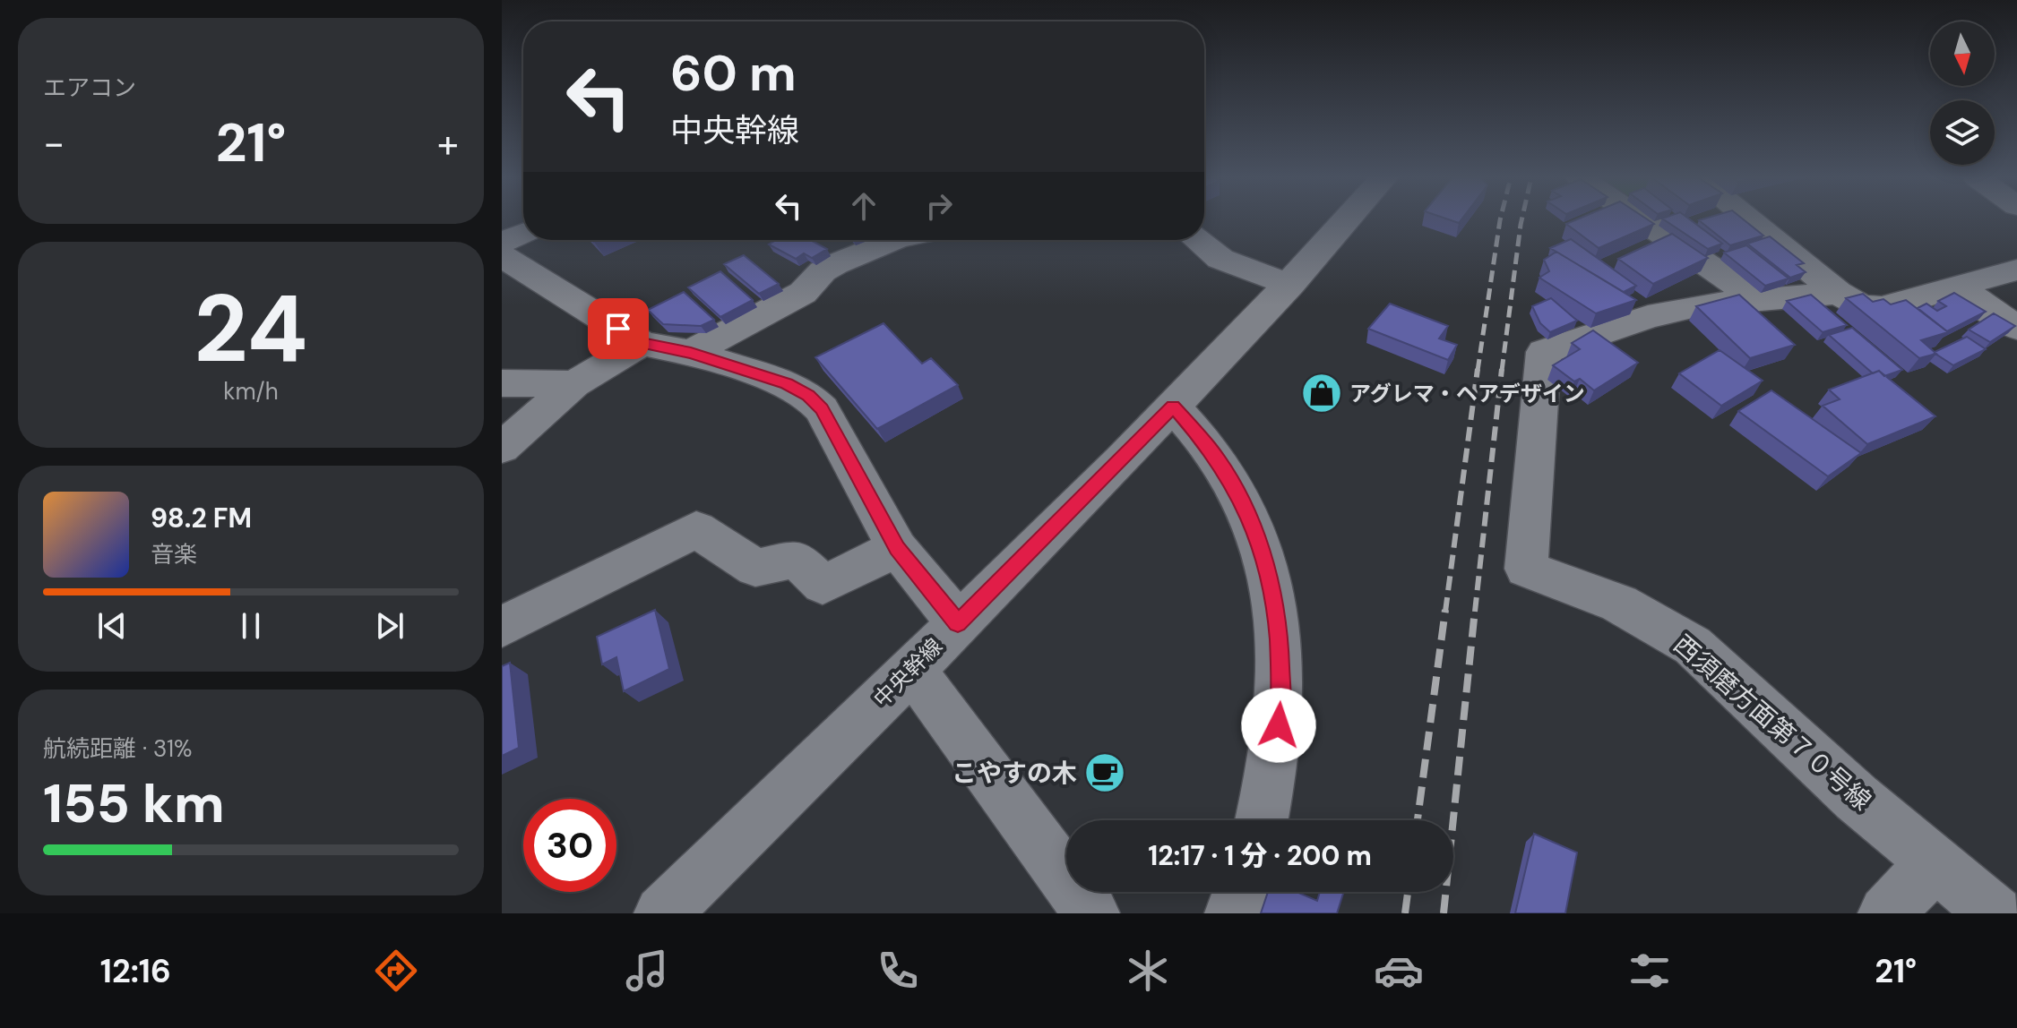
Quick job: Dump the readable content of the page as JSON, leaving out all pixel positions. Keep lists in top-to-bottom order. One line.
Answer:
{"streets":{"street":["中央幹線","西須磨方面第７０号線"]},"places":{"shop":["アグレマ・ヘアデザイン"],"cafe":["こやすの木"]},"north":"bottom","page":{"tile":["エアコン",["24","km/h"],["航続距離 · 31%","155 km"]],"turn":["60 m","中央幹線"],"heat":["−","21°","+"],"song":["98.2 FM","音楽"],"limit":"30","trip":"12:17 · 1 分 · 200 m","tabs":["12:16","21°"]}}
